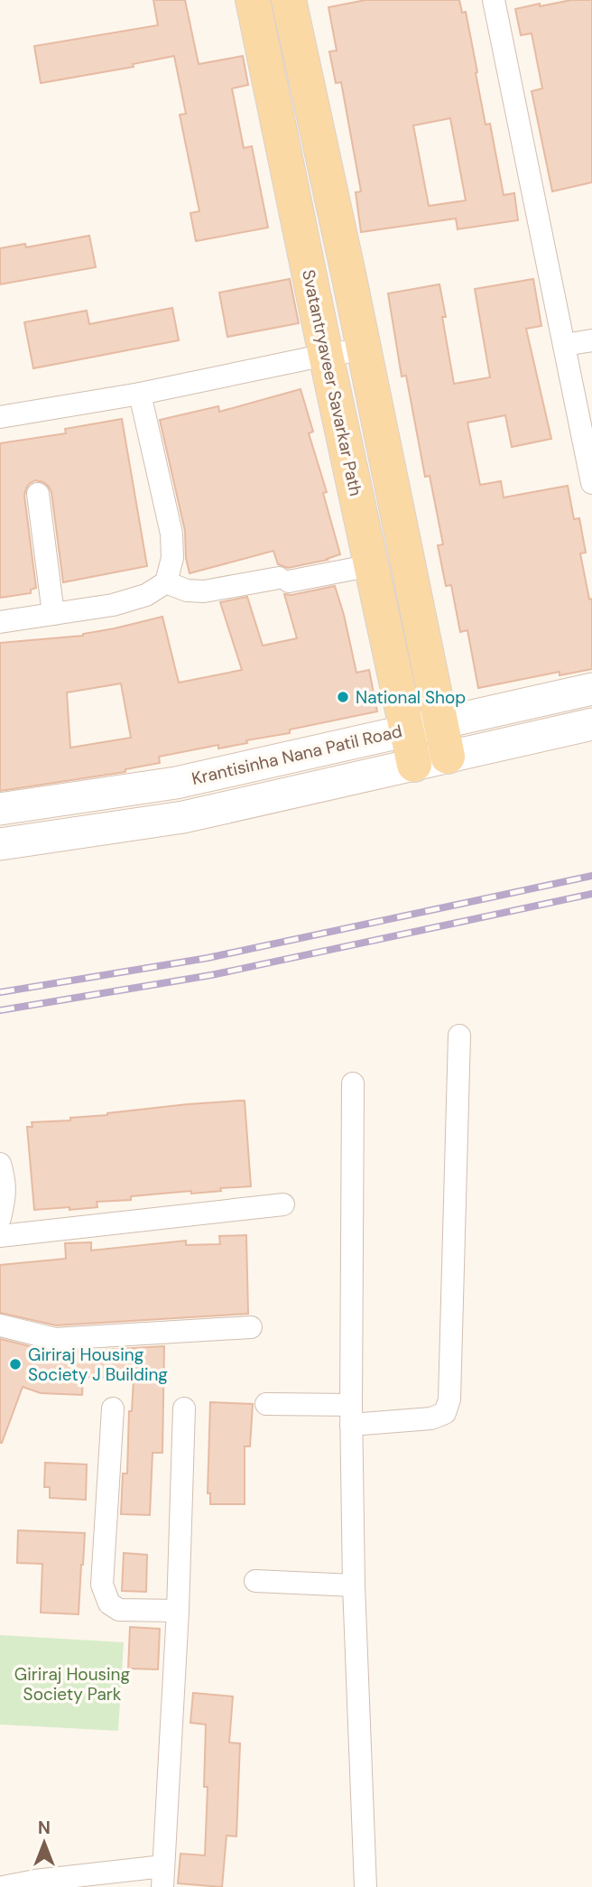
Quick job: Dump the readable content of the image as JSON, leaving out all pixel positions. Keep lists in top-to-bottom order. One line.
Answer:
{"streets":{"main road":["Svatantryaveer Savarkar Path","Krantisinha Nana Patil Road"]},"crossings":[["Svatantryaveer Savarkar Path","Krantisinha Nana Patil Road"]],"parks":["Giriraj Housing Society Park"],"places":["National Shop","Giriraj Housing Society J Building"],"north":"top"}
